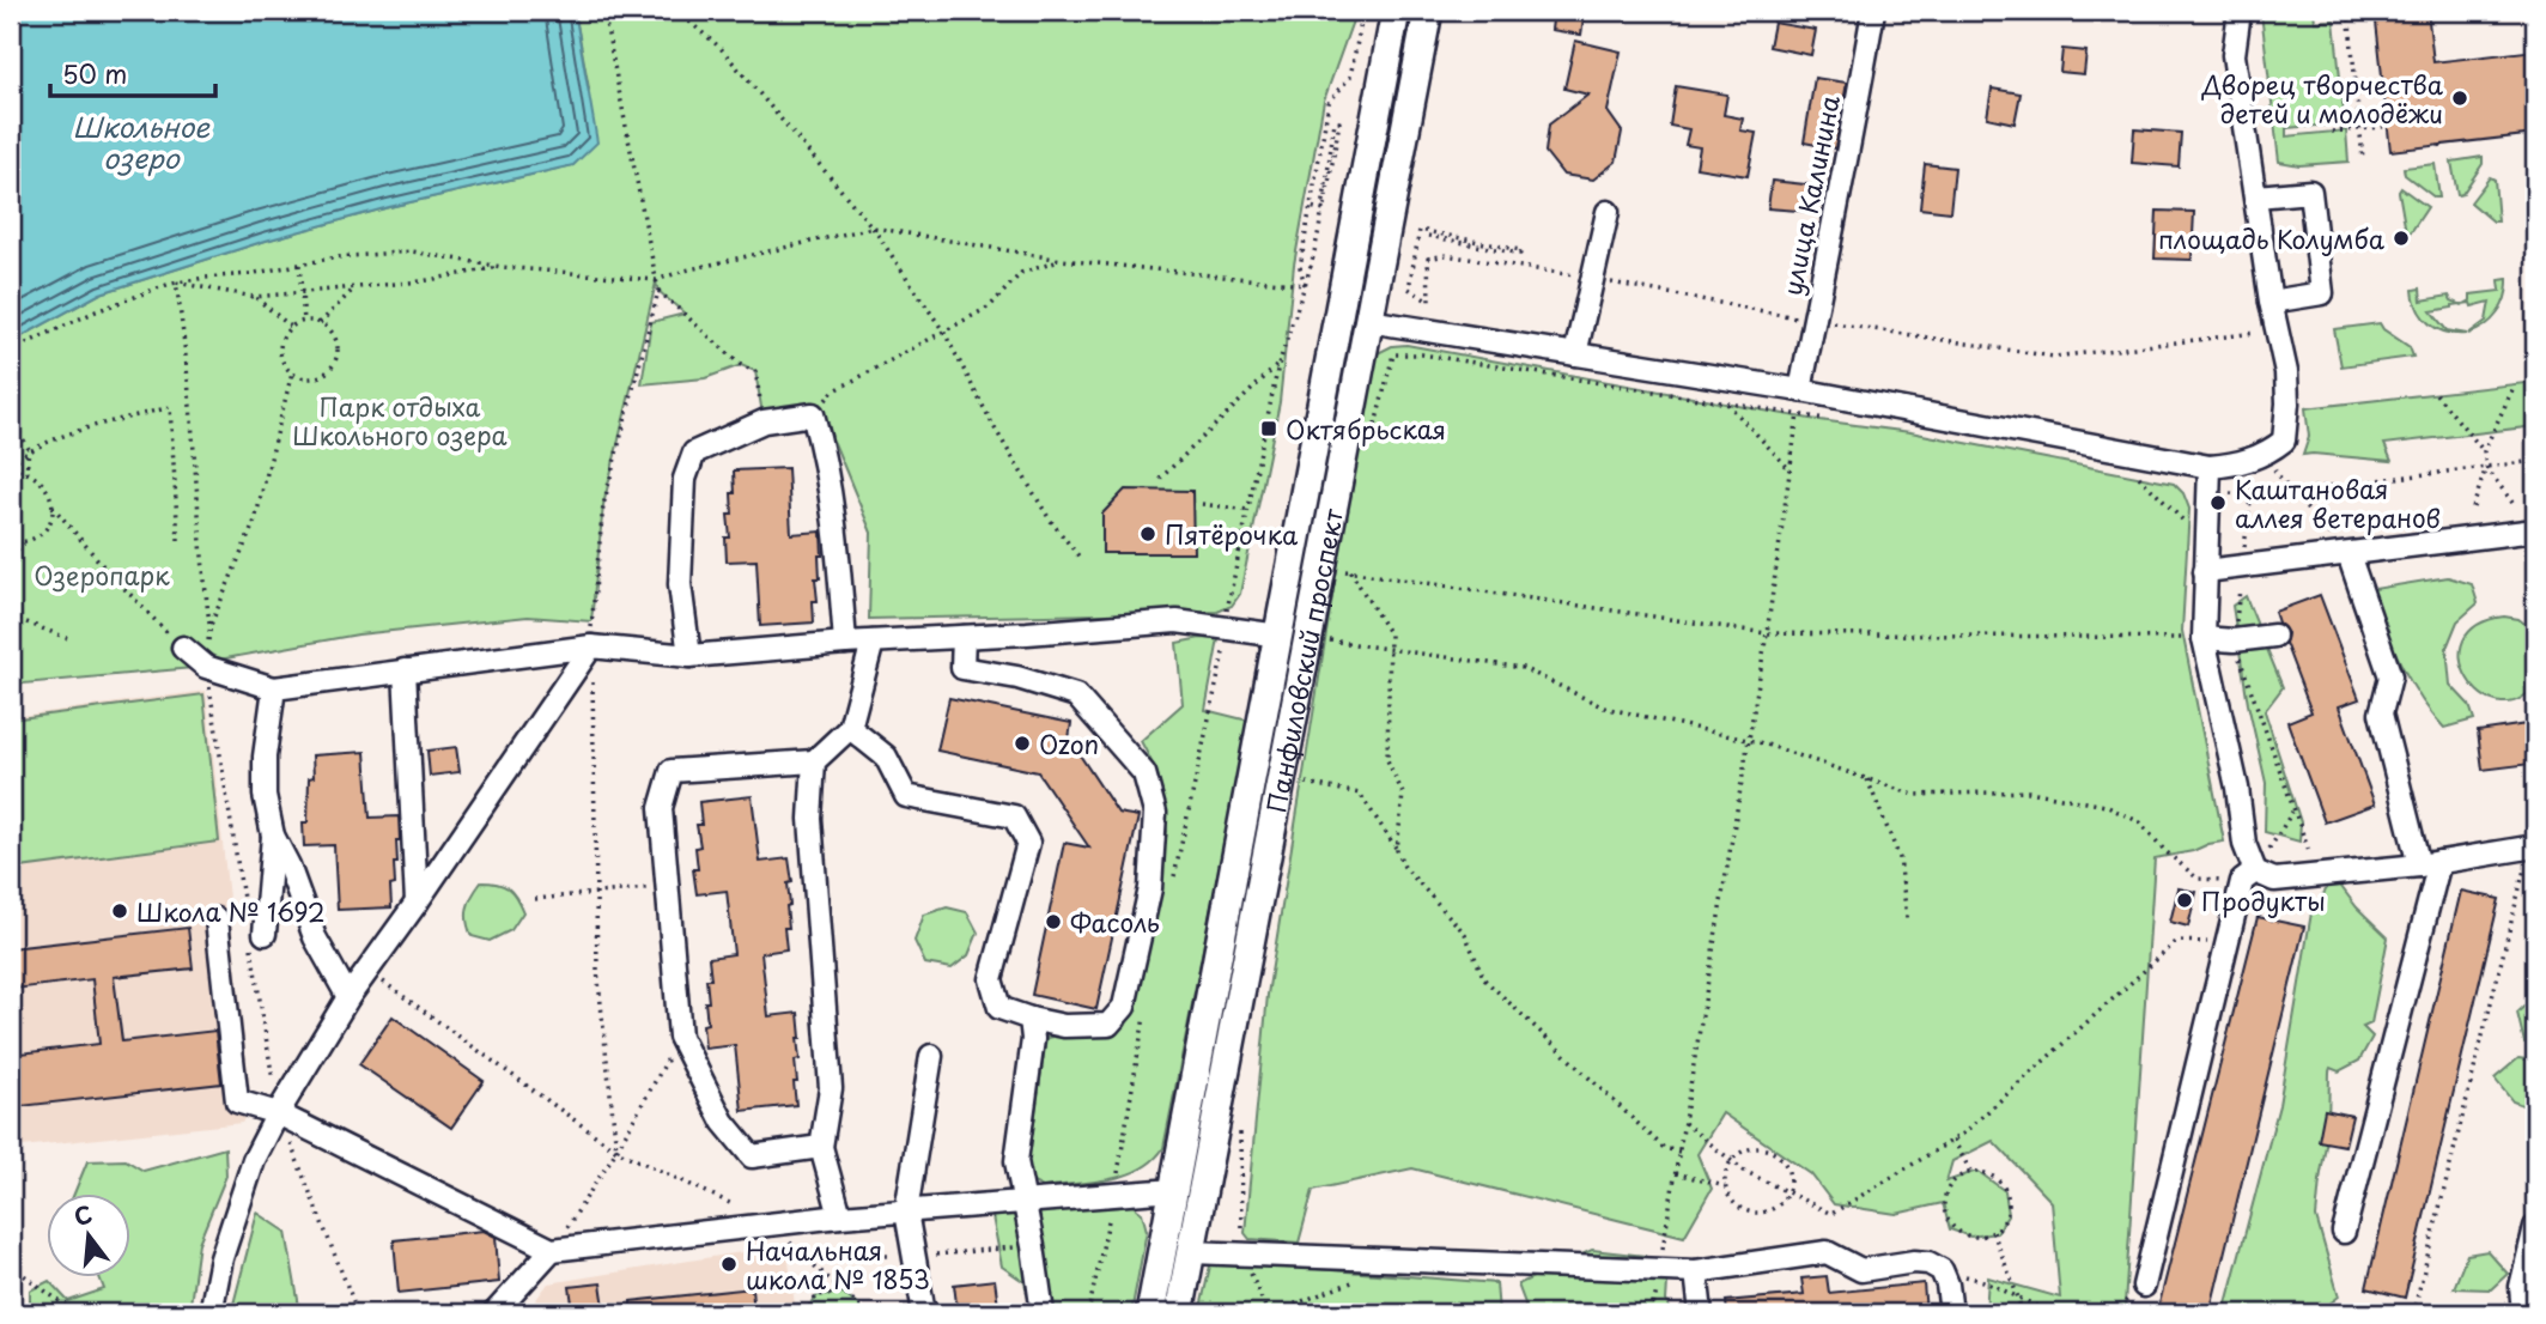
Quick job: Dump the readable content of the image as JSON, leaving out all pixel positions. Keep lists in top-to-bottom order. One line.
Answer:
{"streets":{"main road":["Панфиловский проспект"],"street":["улица Калинина"]},"water":["Школьное озеро"],"parks":["Парк отдыха Школьного озера","Озеропарк"],"places":{"other":["Дворец творчества детей и молодёжи","площадь Колумба","Каштановая аллея ветеранов","Пятёрочка","Ozon","Продукты","Школа № 1692","Фасоль","Начальная школа № 1853"],"transit":["Октябрьская"]},"scale_bar":"50 m","north":"top"}
